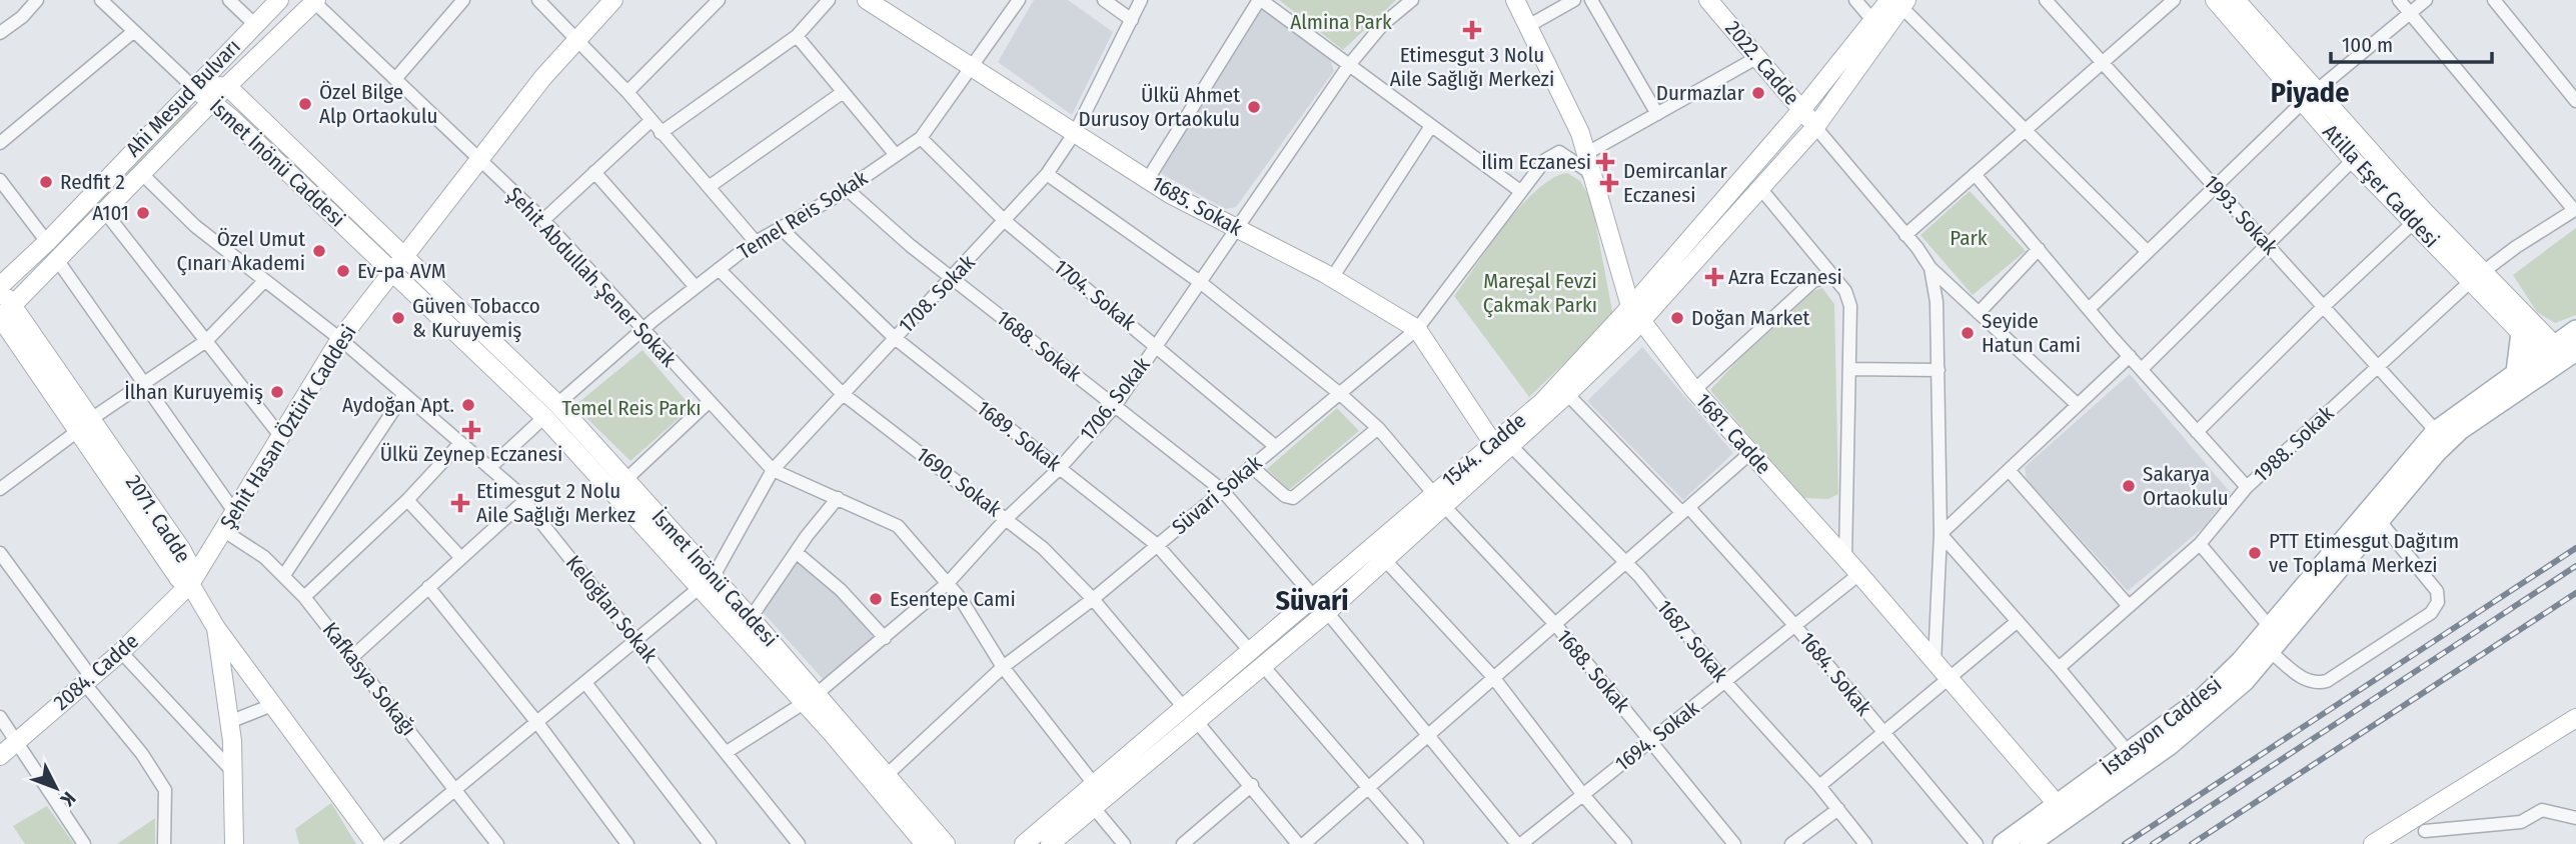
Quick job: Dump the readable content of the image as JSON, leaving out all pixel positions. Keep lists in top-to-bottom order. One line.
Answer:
{"streets":{"main road":["2022. Cadde","Ahi Mesud Bulvarı","İsmet İnönü Caddesi","Atilla Eşer Caddesi","1685. Sokak","Şehit Hasan Öztürk Caddesi","1681. Cadde","1544. Cadde","2071. Cadde","2084. Cadde","İstasyon Caddesi"],"street":["Temel Reis Sokak","1993. Sokak","Şehit Abdullah Şener Sokak","1708. Sokak","1704. Sokak","1688. Sokak","1706. Sokak","1689. Sokak","1988. Sokak","1690. Sokak","Süvari Sokak","Keloğlan Sokak","1687. Sokak","1684. Sokak","Kafkasya Sokağı","1694. Sokak"]},"crossings":[["2022. Cadde","1544. Cadde"],["Ahi Mesud Bulvarı","İsmet İnönü Caddesi"],["Ahi Mesud Bulvarı","Şehit Abdullah Şener Sokak"],["Ahi Mesud Bulvarı","2071. Cadde"],["Ahi Mesud Bulvarı","Keloğlan Sokak"],["İsmet İnönü Caddesi","Temel Reis Sokak"],["İsmet İnönü Caddesi","1708. Sokak"],["İsmet İnönü Caddesi","1706. Sokak"],["İsmet İnönü Caddesi","Şehit Hasan Öztürk Caddesi"],["İsmet İnönü Caddesi","Süvari Sokak"],["Atilla Eşer Caddesi","1988. Sokak"],["Atilla Eşer Caddesi","İstasyon Caddesi"],["1685. Sokak","Temel Reis Sokak"],["1685. Sokak","1708. Sokak"],["1685. Sokak","1706. Sokak"],["1685. Sokak","1544. Cadde"],["1685. Sokak","Süvari Sokak"],["Temel Reis Sokak","Şehit Abdullah Şener Sokak"],["Temel Reis Sokak","1704. Sokak"],["Temel Reis Sokak","1688. Sokak"],["Temel Reis Sokak","1689. Sokak"],["Temel Reis Sokak","1690. Sokak"],["Temel Reis Sokak","Keloğlan Sokak"],["1993. Sokak","1988. Sokak"],["1993. Sokak","İstasyon Caddesi"],["Şehit Abdullah Şener Sokak","1708. Sokak"],["Şehit Abdullah Şener Sokak","1706. Sokak"],["Şehit Abdullah Şener Sokak","Şehit Hasan Öztürk Caddesi"],["Şehit Abdullah Şener Sokak","1544. Cadde"],["Şehit Abdullah Şener Sokak","Süvari Sokak"],["1708. Sokak","1704. Sokak"],["1708. Sokak","1688. Sokak"],["1708. Sokak","1689. Sokak"],["1708. Sokak","1690. Sokak"],["1704. Sokak","1706. Sokak"],["1704. Sokak","Süvari Sokak"],["1688. Sokak","1706. Sokak"],["1688. Sokak","1544. Cadde"],["1688. Sokak","Süvari Sokak"],["1688. Sokak","1694. Sokak"],["1706. Sokak","1689. Sokak"],["1706. Sokak","1690. Sokak"],["1706. Sokak","Keloğlan Sokak"],["Şehit Hasan Öztürk Caddesi","2071. Cadde"],["Şehit Hasan Öztürk Caddesi","Keloğlan Sokak"],["Şehit Hasan Öztürk Caddesi","2084. Cadde"],["Şehit Hasan Öztürk Caddesi","Kafkasya Sokağı"],["1681. Cadde","1544. Cadde"],["1681. Cadde","Süvari Sokak"],["1681. Cadde","İstasyon Caddesi"],["1681. Cadde","1694. Sokak"],["1689. Sokak","1544. Cadde"],["1689. Sokak","Süvari Sokak"],["1544. Cadde","1690. Sokak"],["1544. Cadde","1687. Sokak"],["1544. Cadde","1684. Sokak"],["1690. Sokak","Süvari Sokak"],["2071. Cadde","2084. Cadde"],["1687. Sokak","1694. Sokak"],["1684. Sokak","1694. Sokak"]],"districts":["Piyade","Süvari"],"parks":["Almina Park","Park","Mareşal Fevzi Çakmak Parkı","Temel Reis Parkı"],"places":{"health":["Etimesgut 3 Nolu Aile Sağlığı Merkezi","İlim Eczanesi","Demircanlar Eczanesi","Azra Eczanesi","Ülkü Zeynep Eczanesi","Etimesgut 2 Nolu Aile Sağlığı Merkez"],"other":["Durmazlar","Özel Bilge Alp Ortaokulu","Ülkü Ahmet Durusoy Ortaokulu","Redfit 2","A101","Özel Umut Çınarı Akademi","Ev-pa AVM","Güven Tobacco & Kuruyemiş","Doğan Market","Seyide Hatun Cami","İlhan Kuruyemiş","Aydoğan Apt.","Sakarya Ortaokulu","PTT Etimesgut Dağıtım ve Toplama Merkezi","Esentepe Cami"]},"scale_bar":"100 m","north":"bottom right"}
